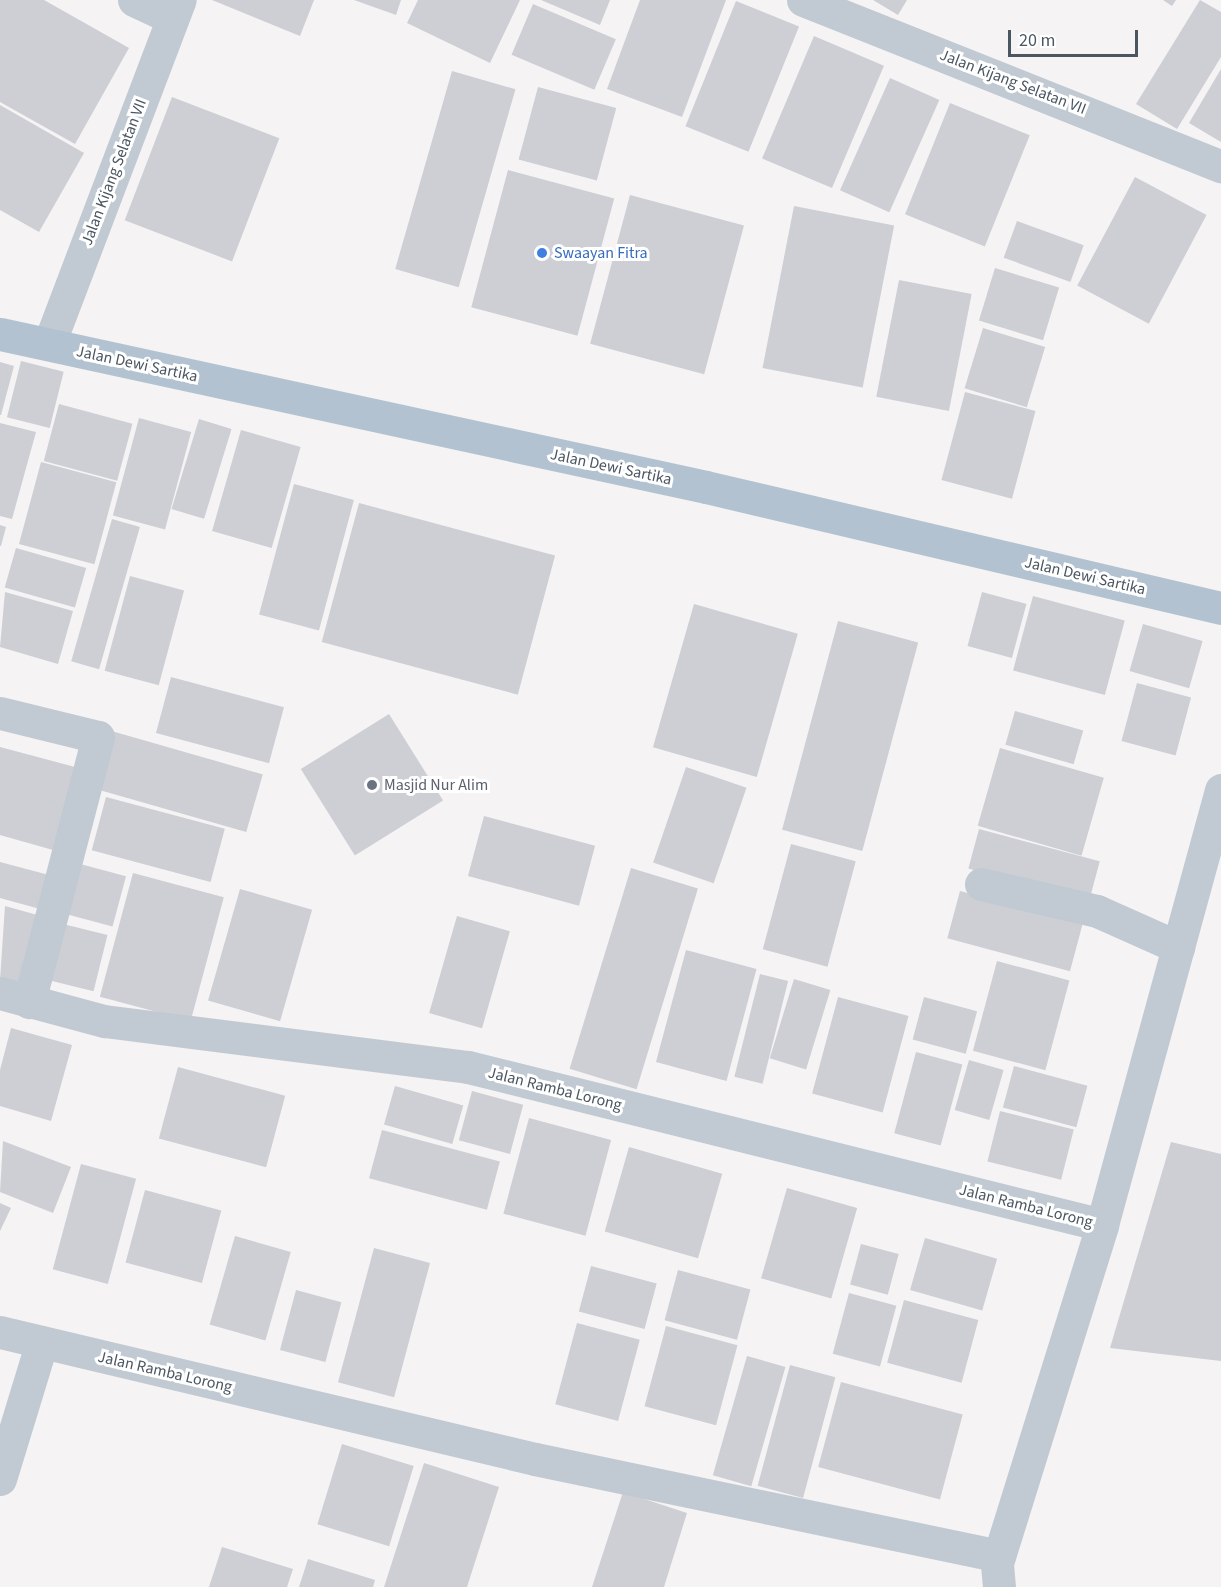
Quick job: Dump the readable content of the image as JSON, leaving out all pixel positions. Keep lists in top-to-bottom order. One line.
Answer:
{"streets":{"main road":["Jalan Dewi Sartika"],"street":["Jalan Kijang Selatan VII","Jalan Ramba Lorong"]},"crossings":[["Jalan Kijang Selatan VII","Jalan Dewi Sartika"]],"places":["Swaayan Fitra","Masjid Nur Alim"],"scale_bar":"20 m"}
